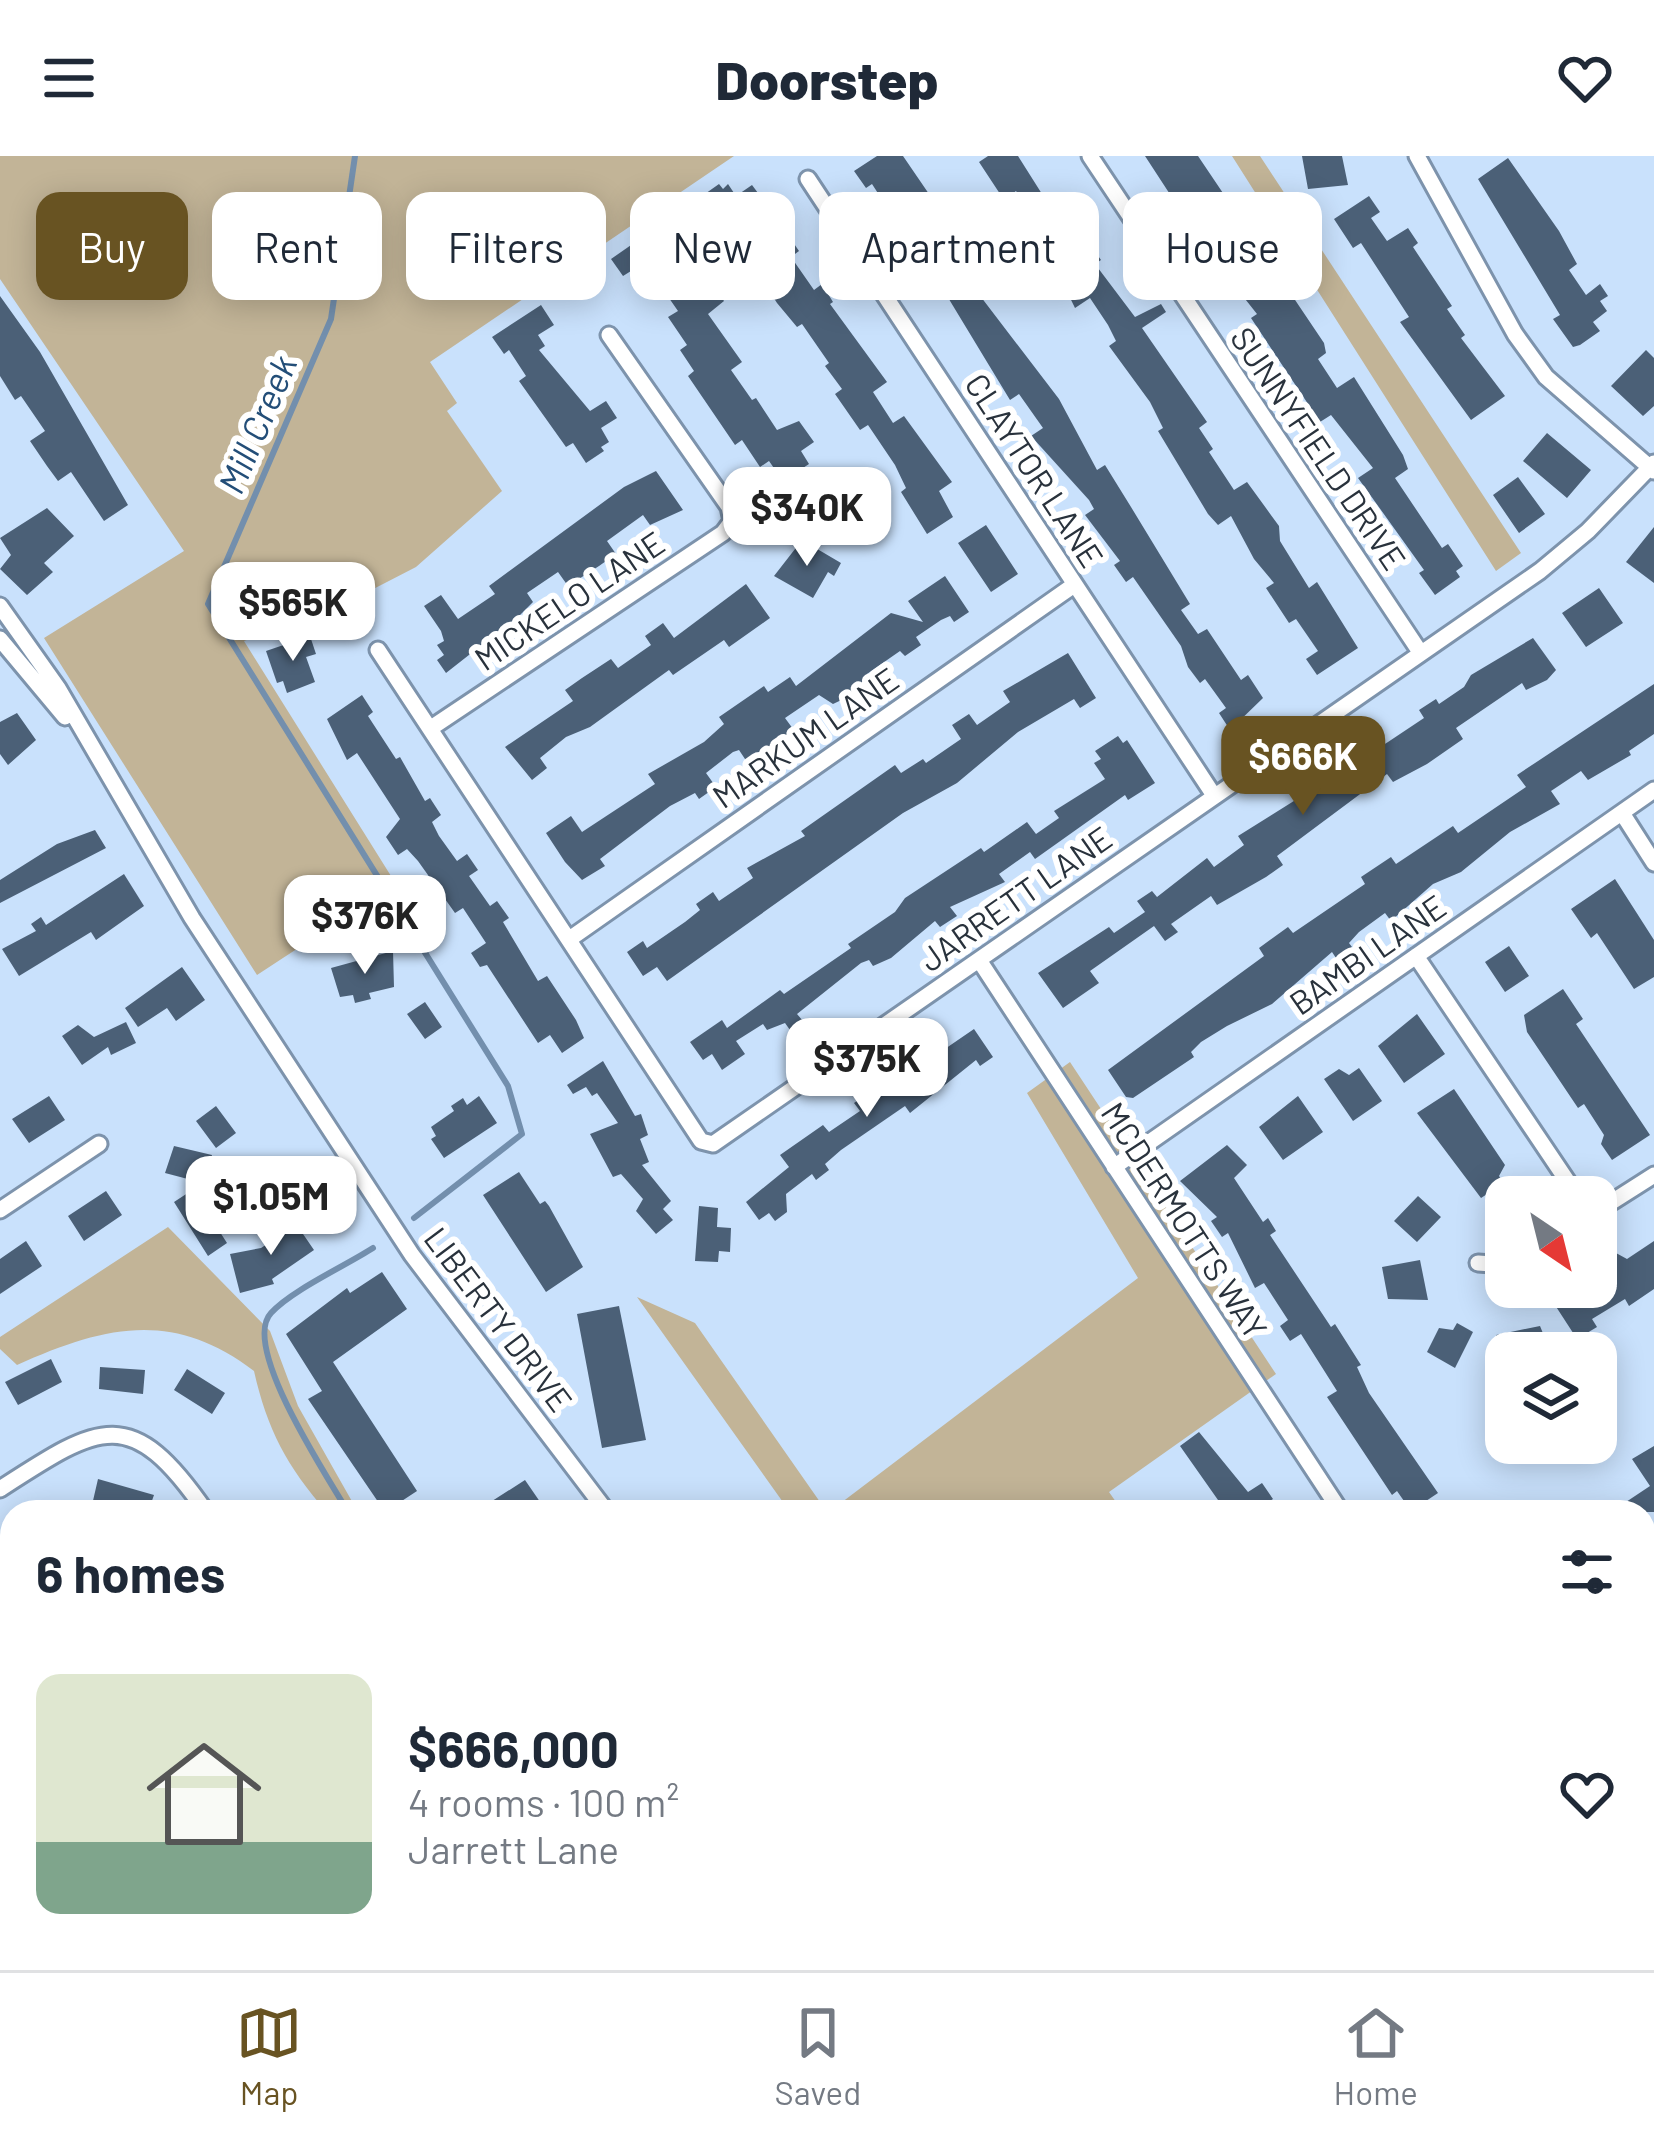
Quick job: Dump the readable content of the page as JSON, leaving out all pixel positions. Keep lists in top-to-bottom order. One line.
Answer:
{"streets":{"street":["SUNNYFIELD DRIVE","CLAYTOR LANE","MICKELO LANE","MARKUM LANE","JARRETT LANE","BAMBI LANE","MCDERMOTTS WAY","LIBERTY DRIVE"]},"crossings":[["SUNNYFIELD DRIVE","JARRETT LANE"],["CLAYTOR LANE","MARKUM LANE"],["CLAYTOR LANE","JARRETT LANE"],["MICKELO LANE","JARRETT LANE"],["MARKUM LANE","JARRETT LANE"],["JARRETT LANE","MCDERMOTTS WAY"],["BAMBI LANE","MCDERMOTTS WAY"]],"water":["Mill Creek"],"north":"bottom right","page":{"header":"Doorstep","chip":["Buy","Rent","Filters","New","Apartment","House"],"price":["$340K","$565K","$666K","$376K","$375K","$1.05M"],"heading":"6 homes","list":[{"name":"$666,000","note":"4 rooms · 100 m² · Jarrett Lane"}],"tabs":["Map","Saved","Home"]}}
